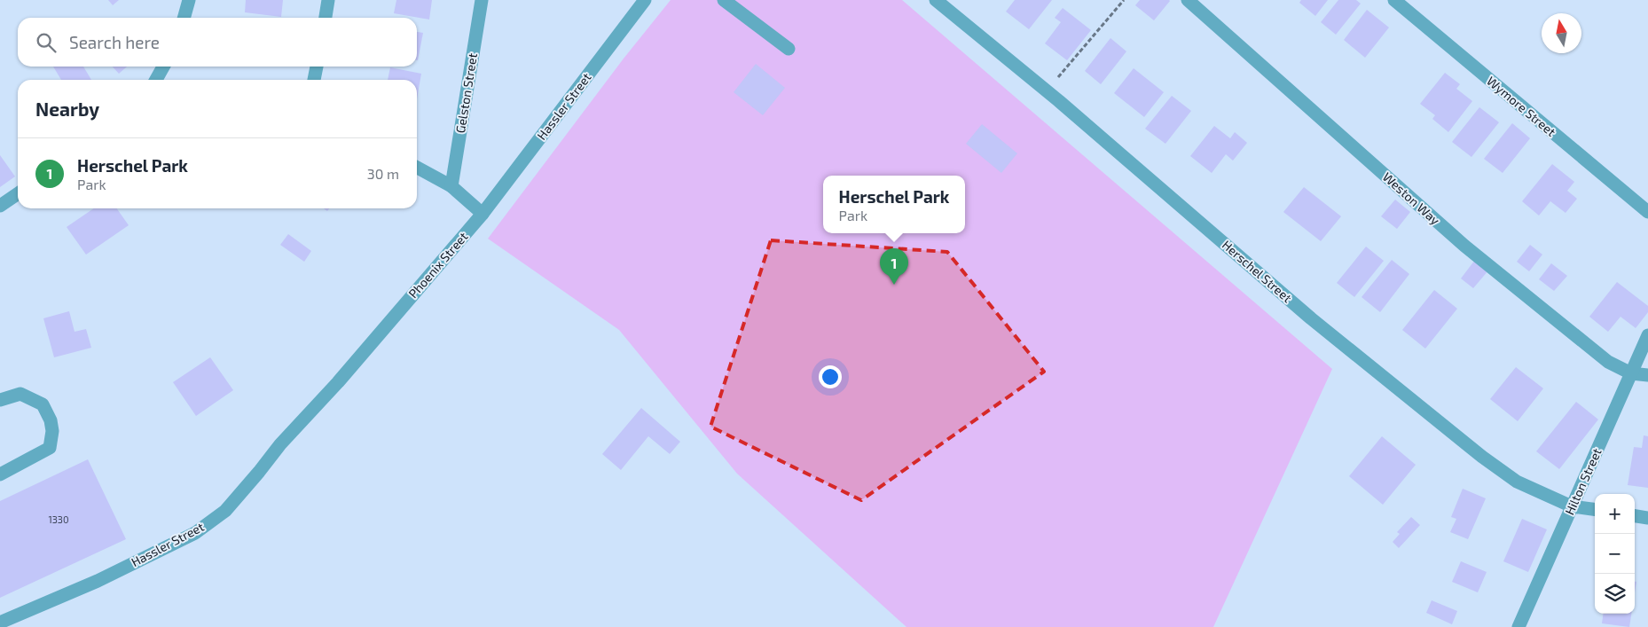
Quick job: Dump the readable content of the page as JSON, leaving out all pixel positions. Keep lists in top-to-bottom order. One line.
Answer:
{"streets":{"street":["Gelston Street","Hassler Street","Wymore Street","Weston Way","Phoenix Street","Herschel Street","Hilton Street"]},"crossings":[["Hassler Street","Phoenix Street"],["Weston Way","Hilton Street"],["Herschel Street","Hilton Street"]],"house_numbers":["1330"],"north":"top","page":{"search":"Search here","heading":"Nearby","list":[{"mark":"1","name":"Herschel Park","note":"Park","value":"30 m"}],"popup":["Herschel Park","Park"],"pins":"1","map_buttons":["+","−"]}}
